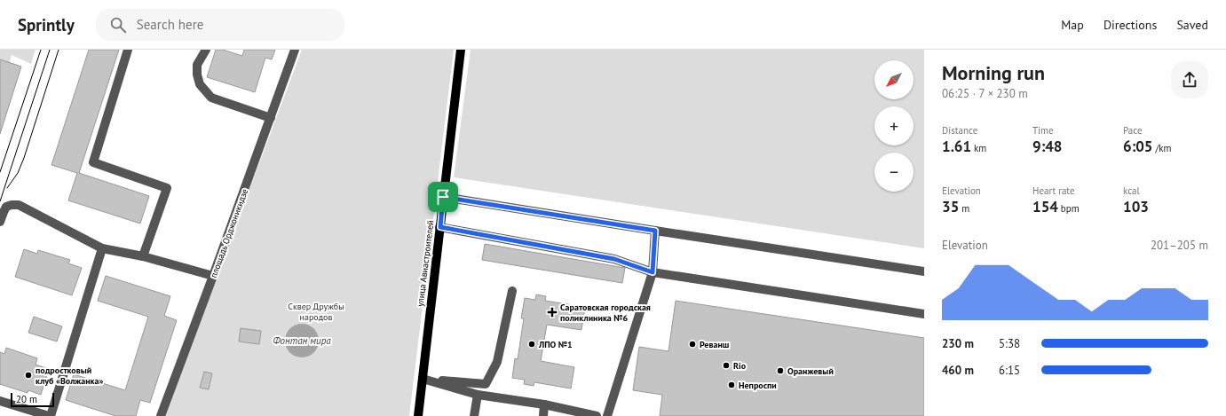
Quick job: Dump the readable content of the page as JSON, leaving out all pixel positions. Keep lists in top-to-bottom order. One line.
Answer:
{"streets":{"main road":["улица Авиастроителей"],"street":["площадь Орджоникидзе"]},"water":["Фонтан мира"],"parks":["Сквер Дружбы народов"],"places":{"health":["Саратовская городская поликлиника №6"],"other":["ЛПО №1","Реванш","Rio","Оранжевый","подростковый клуб «Волжанка»","Непроспи"]},"scale_bar":"20 m","north":"bottom left","page":{"header":"Sprintly","search":"Search here","nav":["Map","Directions","Saved"],"heading":["Morning run","06:25 · 7 × 230 m"],"map_buttons":["+","−"],"stats":[["Distance","1.61 km"],["Time","9:48"],["Pace","6:05 /km"],["Elevation","35 m"],["Heart rate","154 bpm"],["kcal","103"]],"chart":["Elevation","201–205 m"],"list":[{"name":"230 m","note":"5:38"},{"name":"460 m","note":"6:15"}],"scale":"20 m"}}
